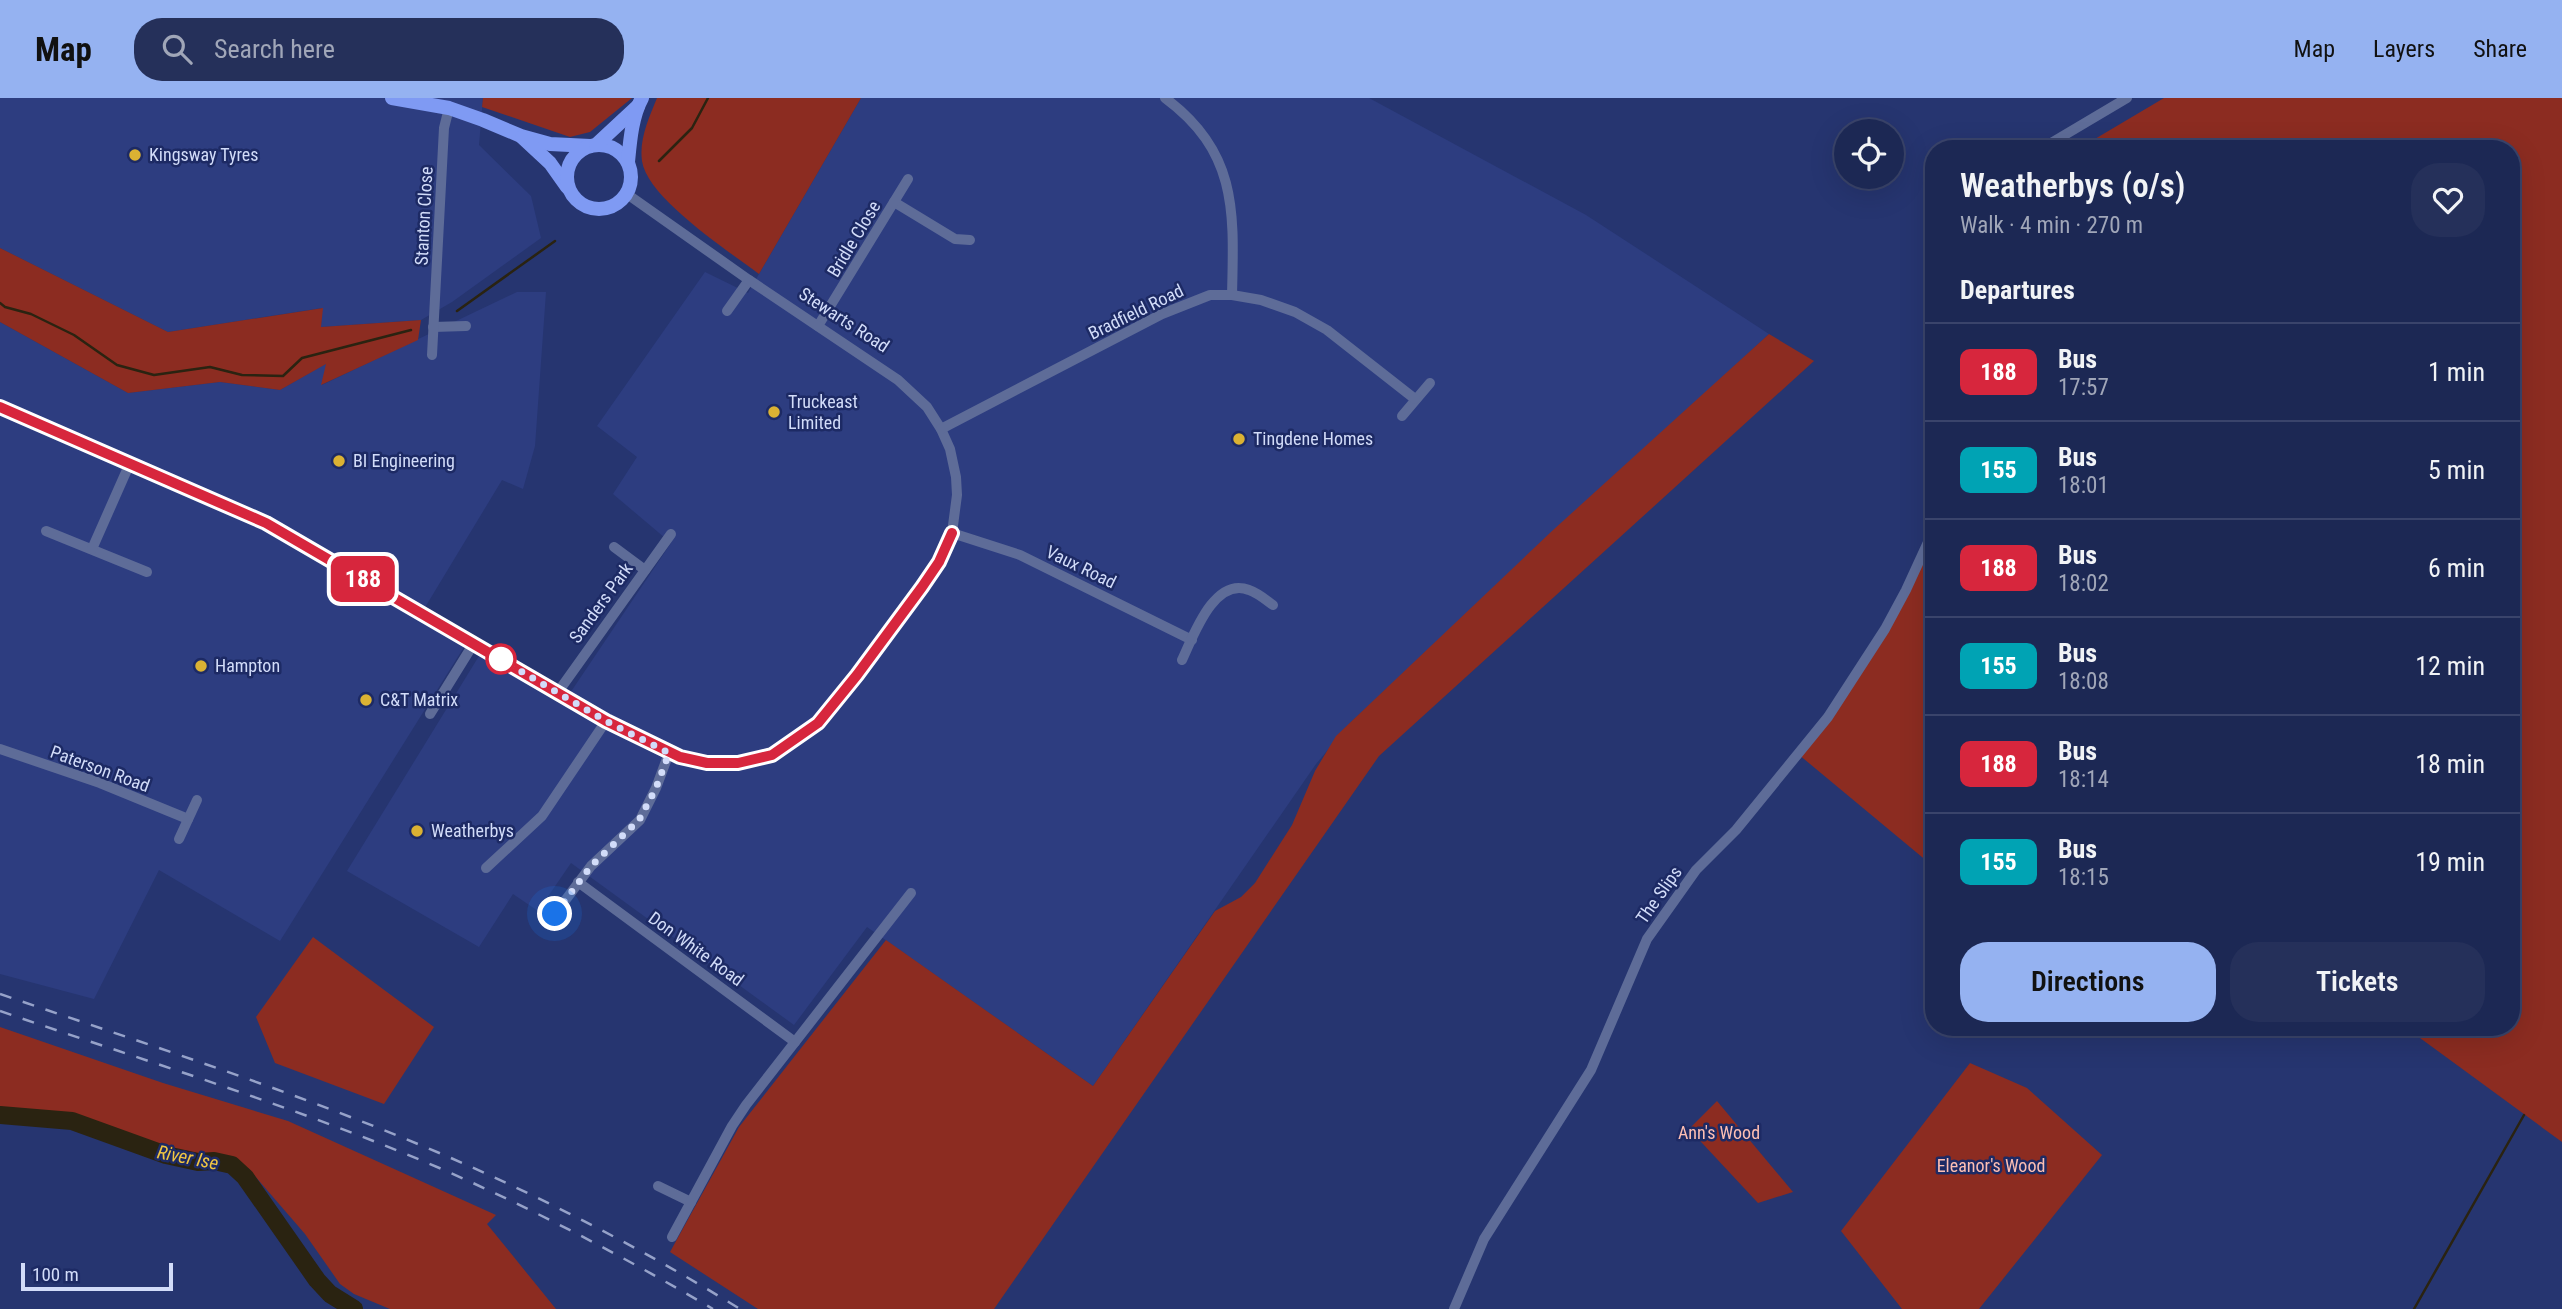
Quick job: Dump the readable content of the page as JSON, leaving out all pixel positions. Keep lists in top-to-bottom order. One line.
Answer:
{"streets":{"street":["Stanton Close","Bridle Close","Bradfield Road","Stewarts Road","Vaux Road","Sanders Park","Paterson Road","The Slips","Don White Road"]},"crossings":[["Bridle Close","Stewarts Road"],["Bradfield Road","Stewarts Road"],["Stewarts Road","Vaux Road"],["Stewarts Road","Sanders Park"]],"water":["River Ise"],"parks":["Ann's Wood","Eleanor's Wood"],"places":["Kingsway Tyres","Truckeast Limited","Tingdene Homes","BI Engineering","Hampton","C&T Matrix","Weatherbys"],"lines":["bus line 188"],"scale_bar":"100 m","page":{"header":"Map","search":"Search here","nav":["Map","Layers","Share"],"on_map":"188","heading":[["Weatherbys (o/s)","Walk · 4 min · 270 m"],"Departures"],"list":[{"mark":"188","name":"Bus","note":"17:57","value":"1 min"},{"mark":"155","name":"Bus","note":"18:01","value":"5 min"},{"mark":"188","name":"Bus","note":"18:02","value":"6 min"},{"mark":"155","name":"Bus","note":"18:08","value":"12 min"},{"mark":"188","name":"Bus","note":"18:14","value":"18 min"},{"mark":"155","name":"Bus","note":"18:15","value":"19 min"}],"buttons":["Directions","Tickets"],"scale":"100 m"}}
